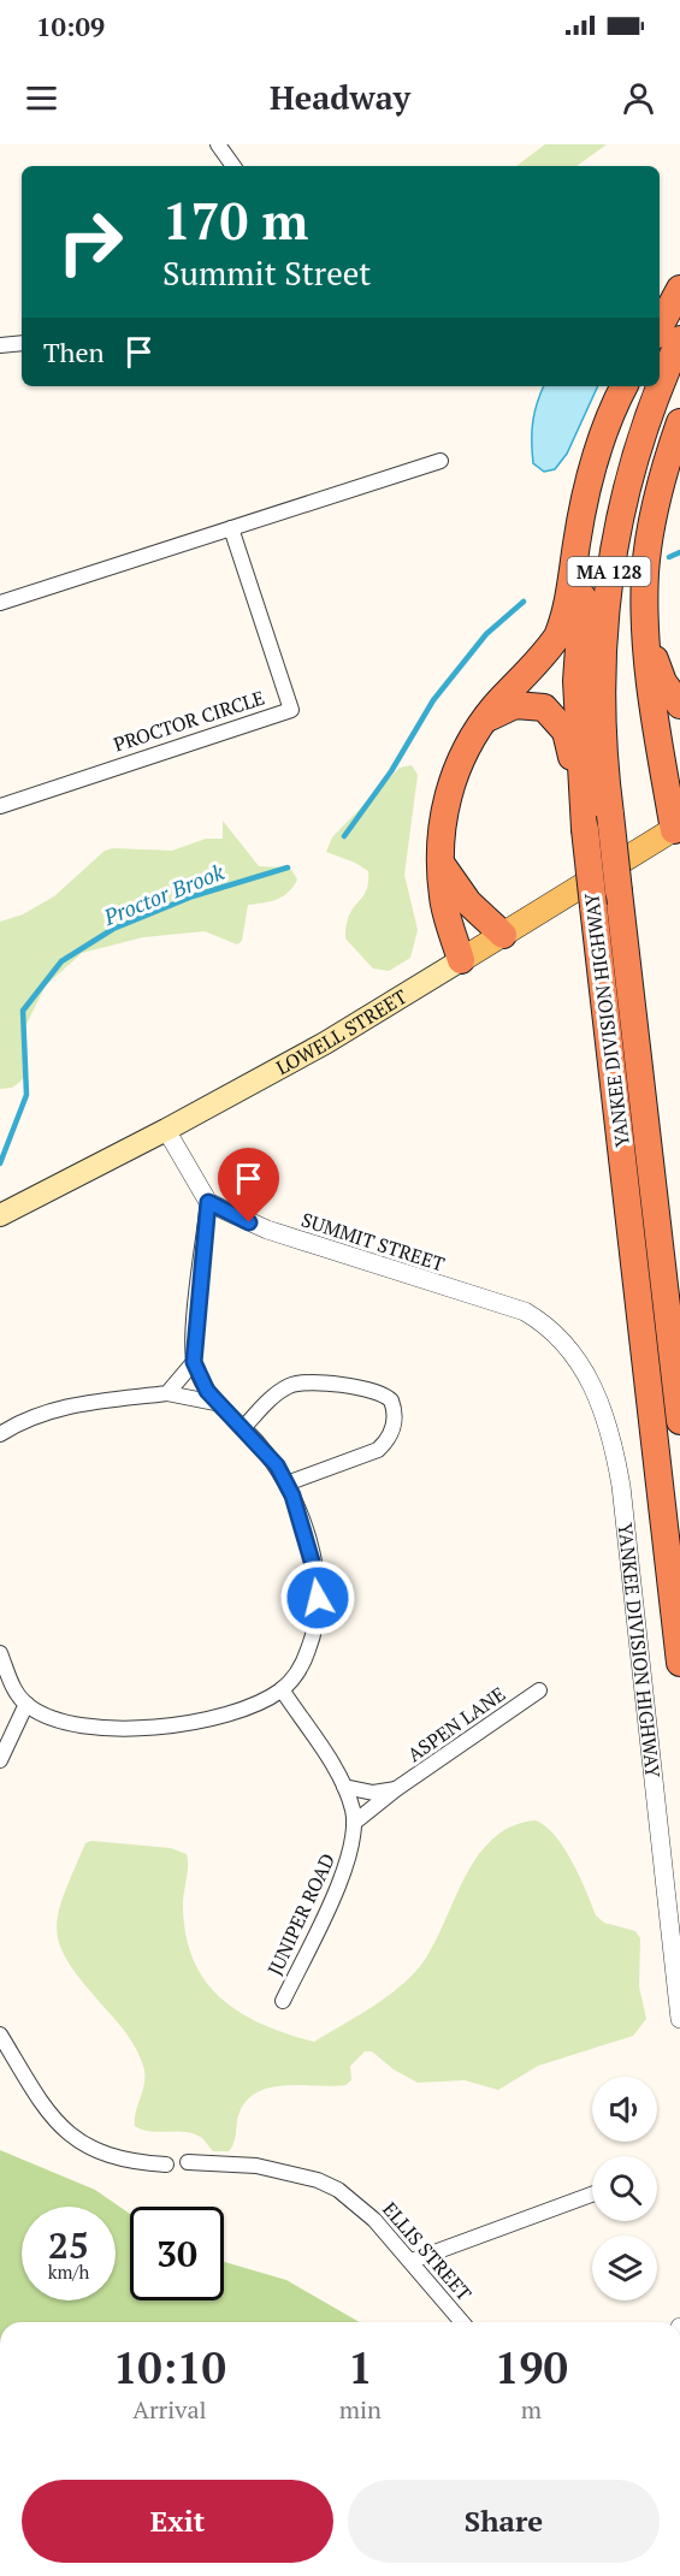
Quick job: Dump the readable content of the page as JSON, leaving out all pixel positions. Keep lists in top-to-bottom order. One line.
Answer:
{"streets":{"highway":["MA 128","YANKEE DIVISION HIGHWAY"],"main road":["LOWELL STREET"],"street":["PROCTOR CIRCLE","SUMMIT STREET","ASPEN LANE","JUNIPER ROAD","ELLIS STREET"]},"crossings":[["YANKEE DIVISION HIGHWAY","SUMMIT STREET"],["ASPEN LANE","JUNIPER ROAD"]],"water":["Proctor Brook"],"page":{"status":"10:09","header":"Headway","turn":["170 m","Summit Street"],"then":"Then","speed":"25 km/h","limit":"30","eta":["10:10","Arrival","1","min","190","m"],"buttons":["Exit","Share"]}}
